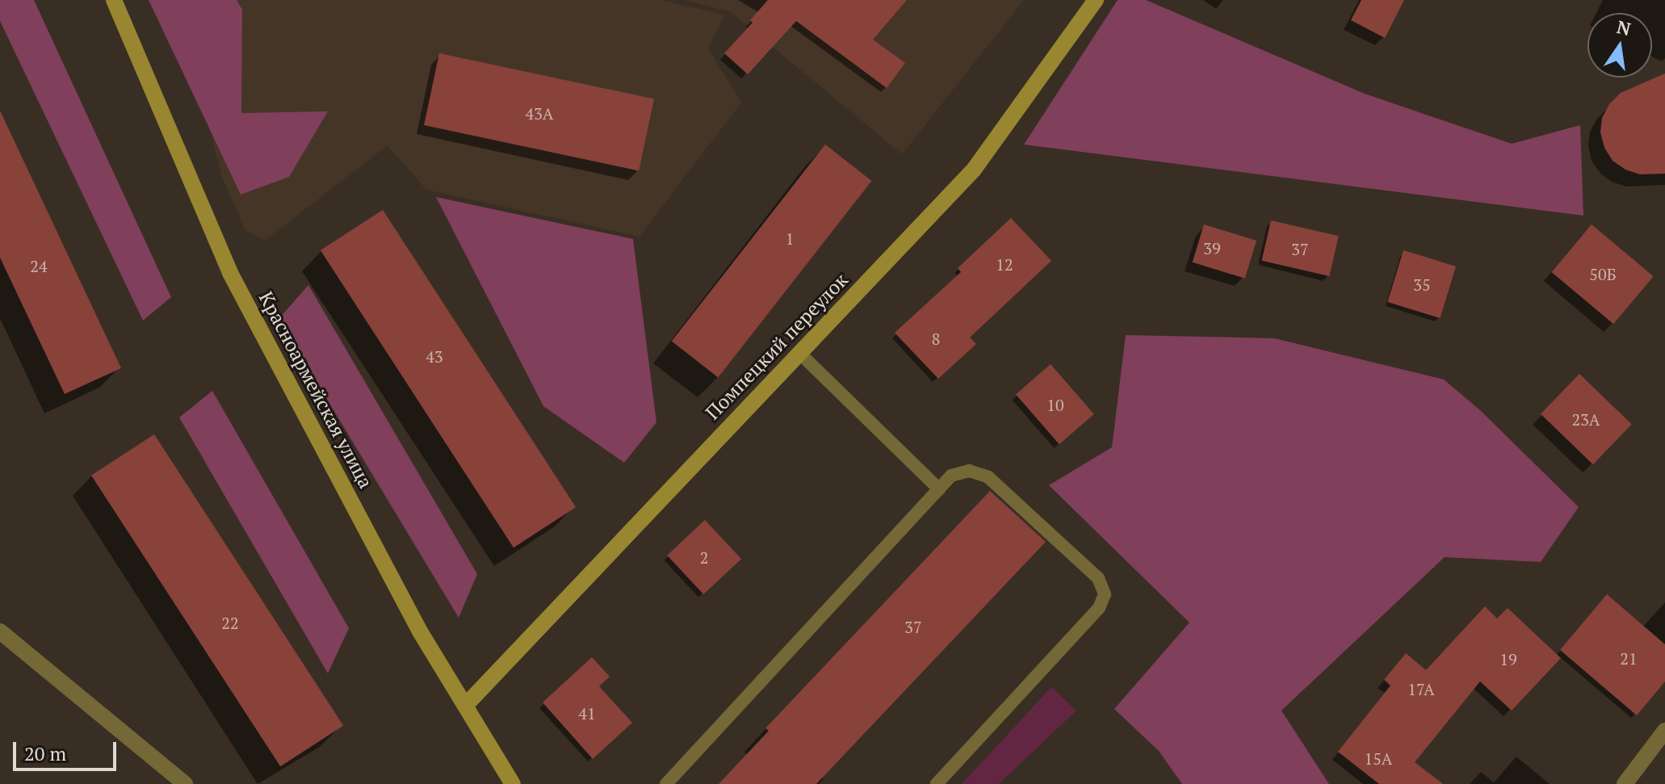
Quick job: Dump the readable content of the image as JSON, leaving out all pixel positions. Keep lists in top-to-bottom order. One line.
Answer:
{"streets":{"street":["Помпецкий переулок","Красноармейская улица"]},"crossings":[["Помпецкий переулок","Красноармейская улица"]],"house_numbers":["43А","1","39","37","12","24","50Б","35","8","43","10","23А","2","22","37","21","19","17А","41","15А"],"scale_bar":"20 m","north":"top"}
